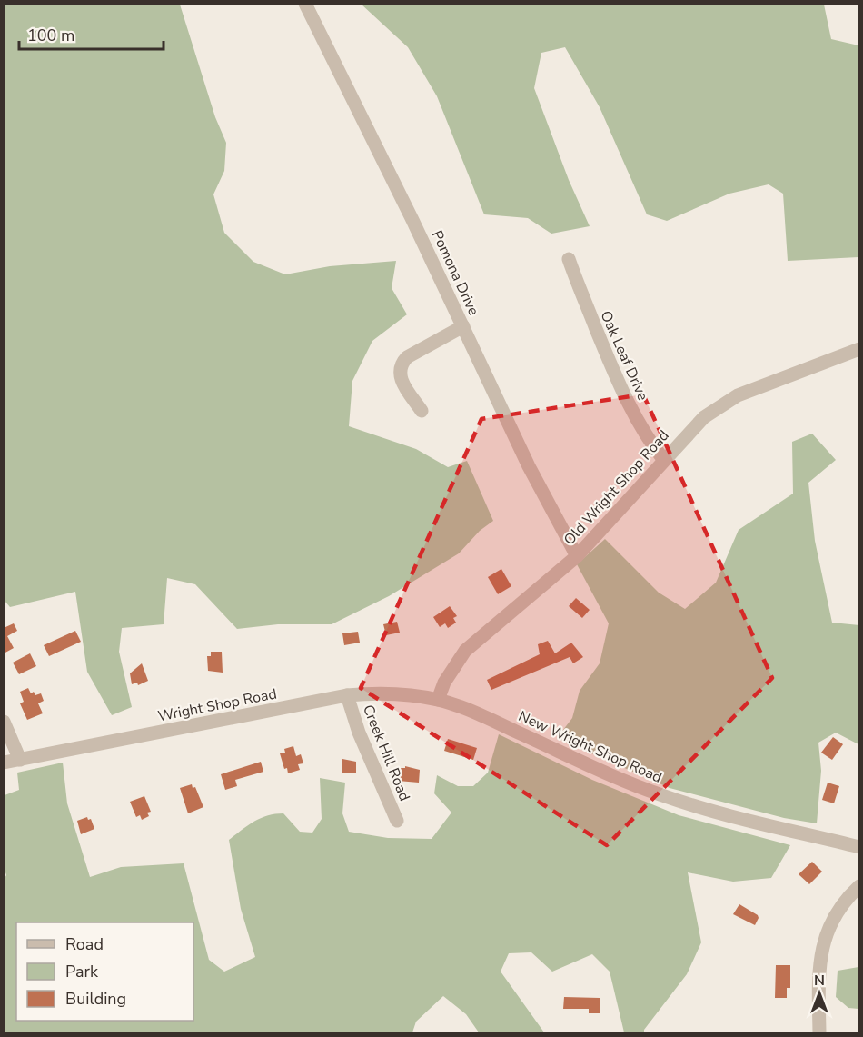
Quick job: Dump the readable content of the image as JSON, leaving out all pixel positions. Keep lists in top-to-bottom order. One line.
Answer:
{"streets":{"street":["Pomona Drive","Oak Leaf Drive","Old Wright Shop Road","Wright Shop Road","New Wright Shop Road","Creek Hill Road"]},"crossings":[["Pomona Drive","Old Wright Shop Road"],["Oak Leaf Drive","Old Wright Shop Road"],["Old Wright Shop Road","Wright Shop Road"],["Old Wright Shop Road","New Wright Shop Road"],["Wright Shop Road","New Wright Shop Road"],["Wright Shop Road","Creek Hill Road"]],"legend":["Road","Park","Building"],"scale_bar":"100 m","north":"top"}
